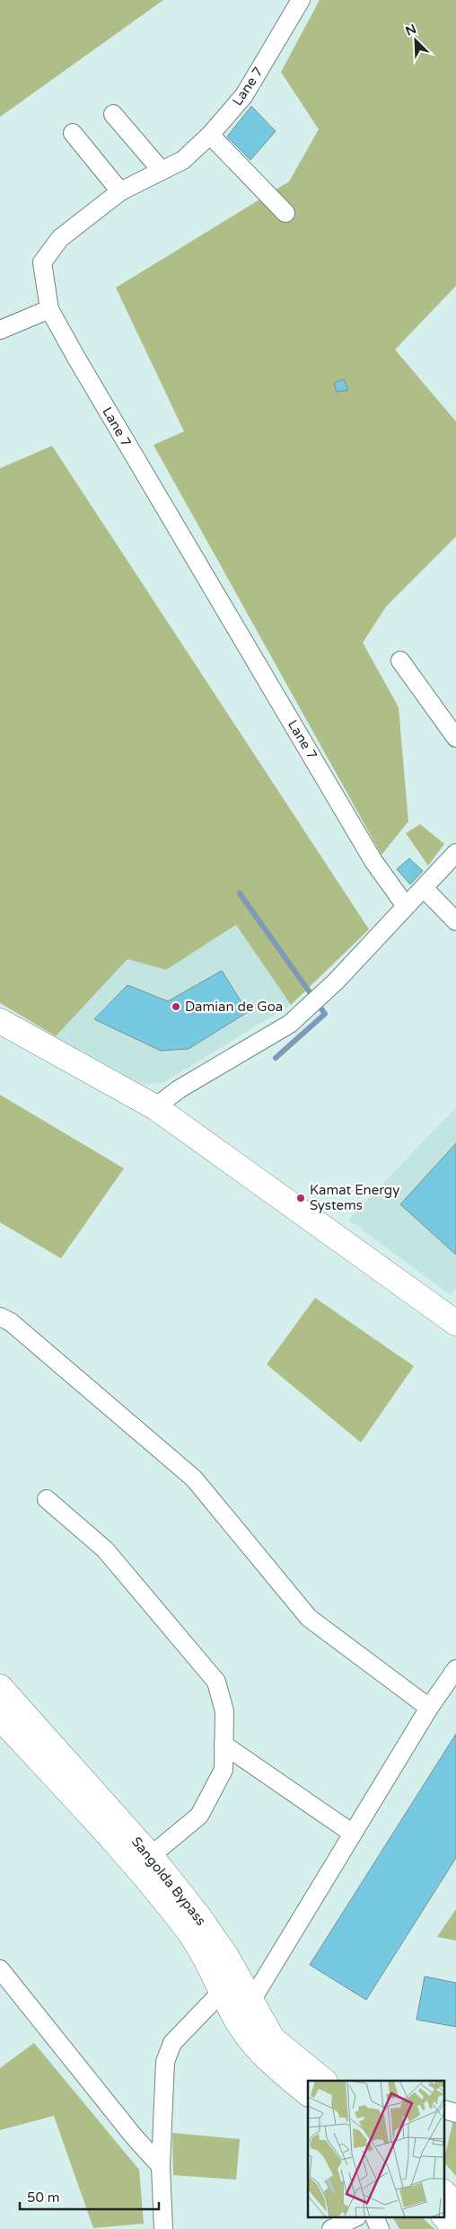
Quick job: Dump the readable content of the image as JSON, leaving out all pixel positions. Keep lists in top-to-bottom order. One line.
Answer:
{"streets":{"main road":["Sangolda Bypass"],"street":["Lane 7"]},"places":["Damian de Goa","Kamat Energy Systems"],"scale_bar":"50 m","north":"top left"}
